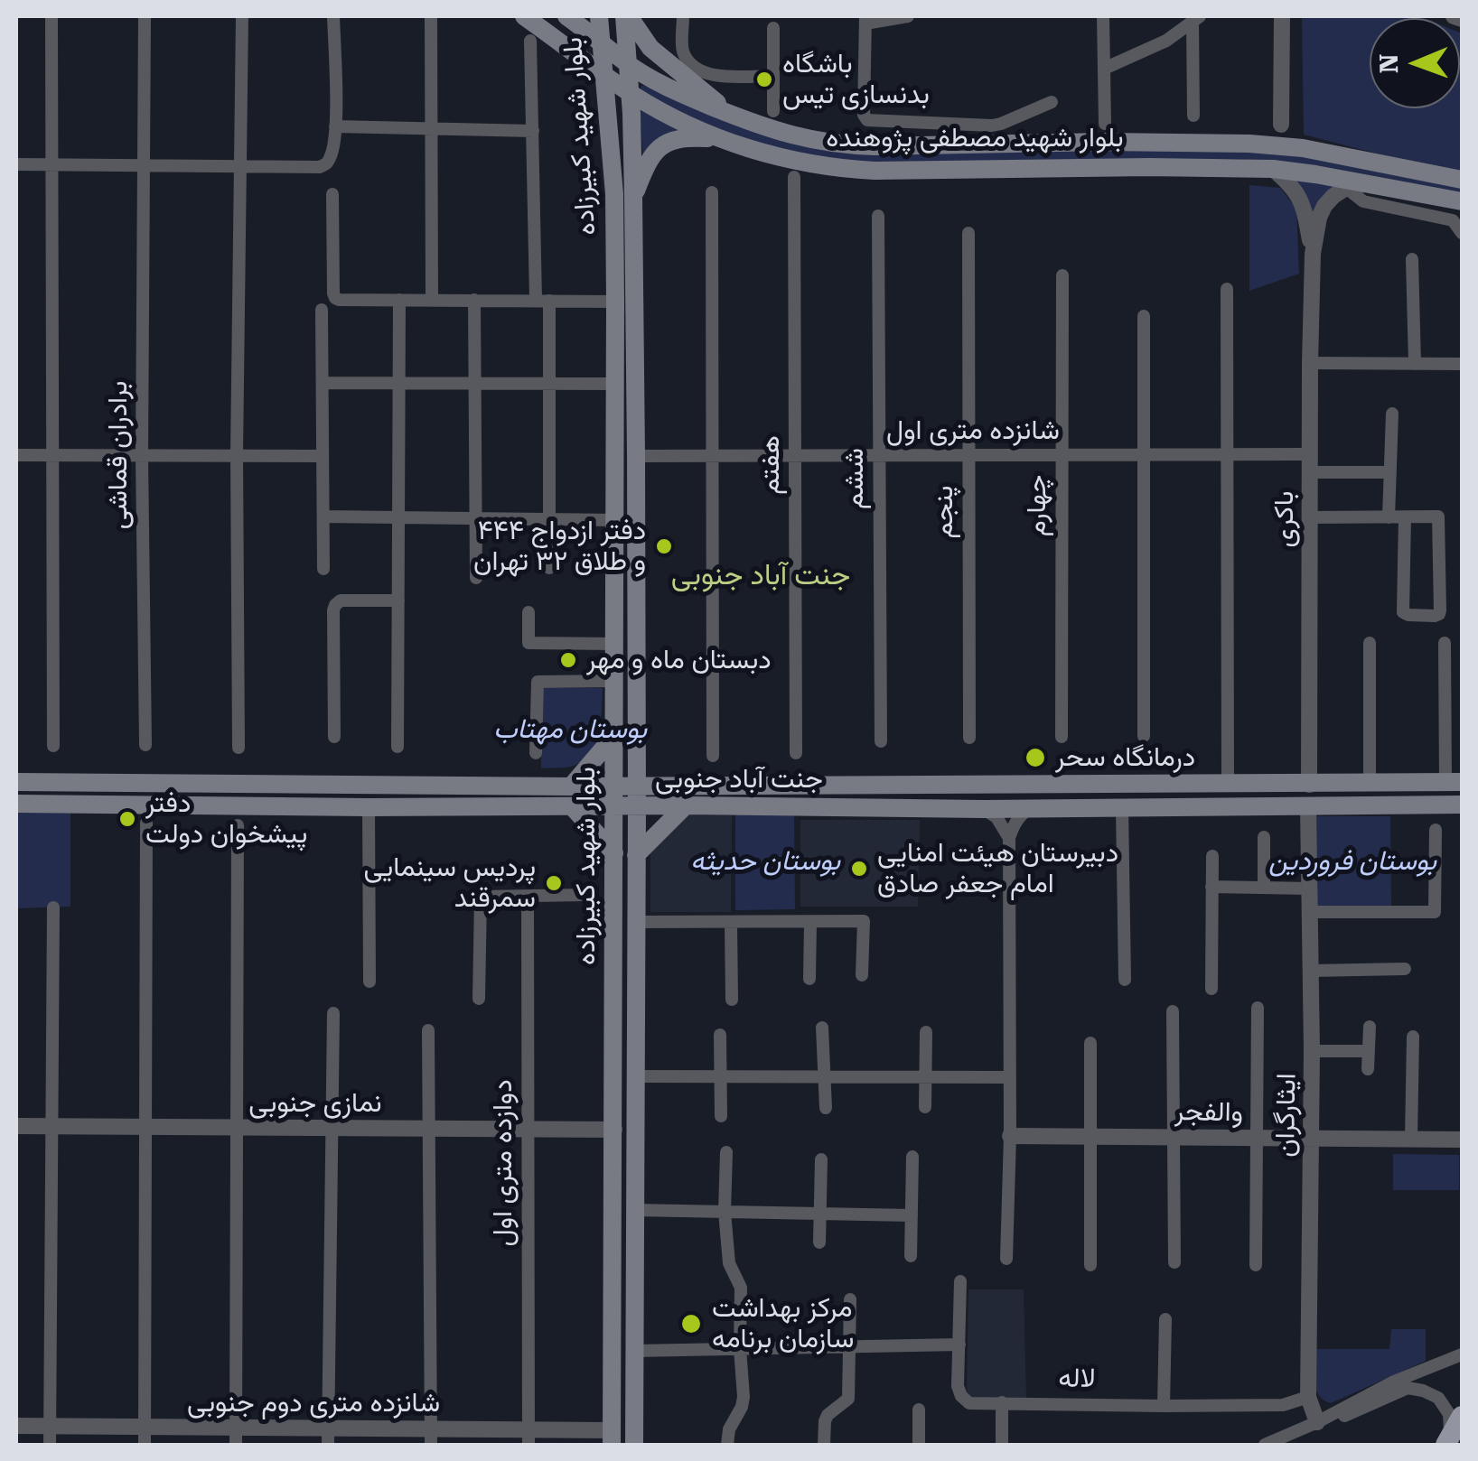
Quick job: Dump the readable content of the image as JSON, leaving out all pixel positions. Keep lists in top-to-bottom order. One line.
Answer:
{"streets":{"main road":["بلوار شهید کبیرزاده","بلوار شهید مصطفی پژوهنده","جنت آباد جنوبی"],"street":["شانزده متری اول","برادران قماشی","هفتم","ششم","چهارم","پنجم","باکری","نمازی جنوبی","والفجر","ایثارگران","دوازده متری اول","لاله","شانزده متری دوم جنوبی"]},"crossings":[["بلوار شهید کبیرزاده","بلوار شهید مصطفی پژوهنده"],["بلوار شهید کبیرزاده","شانزده متری اول"],["بلوار شهید کبیرزاده","جنت آباد جنوبی"],["بلوار شهید کبیرزاده","نمازی جنوبی"],["بلوار شهید کبیرزاده","شانزده متری دوم جنوبی"],["بلوار شهید مصطفی پژوهنده","باکری"],["شانزده متری اول","هفتم"],["شانزده متری اول","ششم"],["شانزده متری اول","چهارم"],["شانزده متری اول","پنجم"],["شانزده متری اول","باکری"],["باکری","جنت آباد جنوبی"],["جنت آباد جنوبی","ایثارگران"],["نمازی جنوبی","دوازده متری اول"],["والفجر","ایثارگران"],["ایثارگران","لاله"],["دوازده متری اول","شانزده متری دوم جنوبی"]],"districts":["جنت‌ آباد جنوبی"],"parks":["بوستان مهتاب","بوستان حدیثه","بوستان فروردین"],"places":["باشگاه بدنسازی تیس","دفتر ازدواج ۴۴۴ و طلاق ۳۲ تهران","دبستان ماه و مهر","درمانگاه سحر","دفتر پیشخوان دولت","دبیرستان هیئت امنایی امام جعفر صادق","پردیس سینمایی سمرقند","مرکز بهداشت سازمان برنامه"],"north":"left"}
